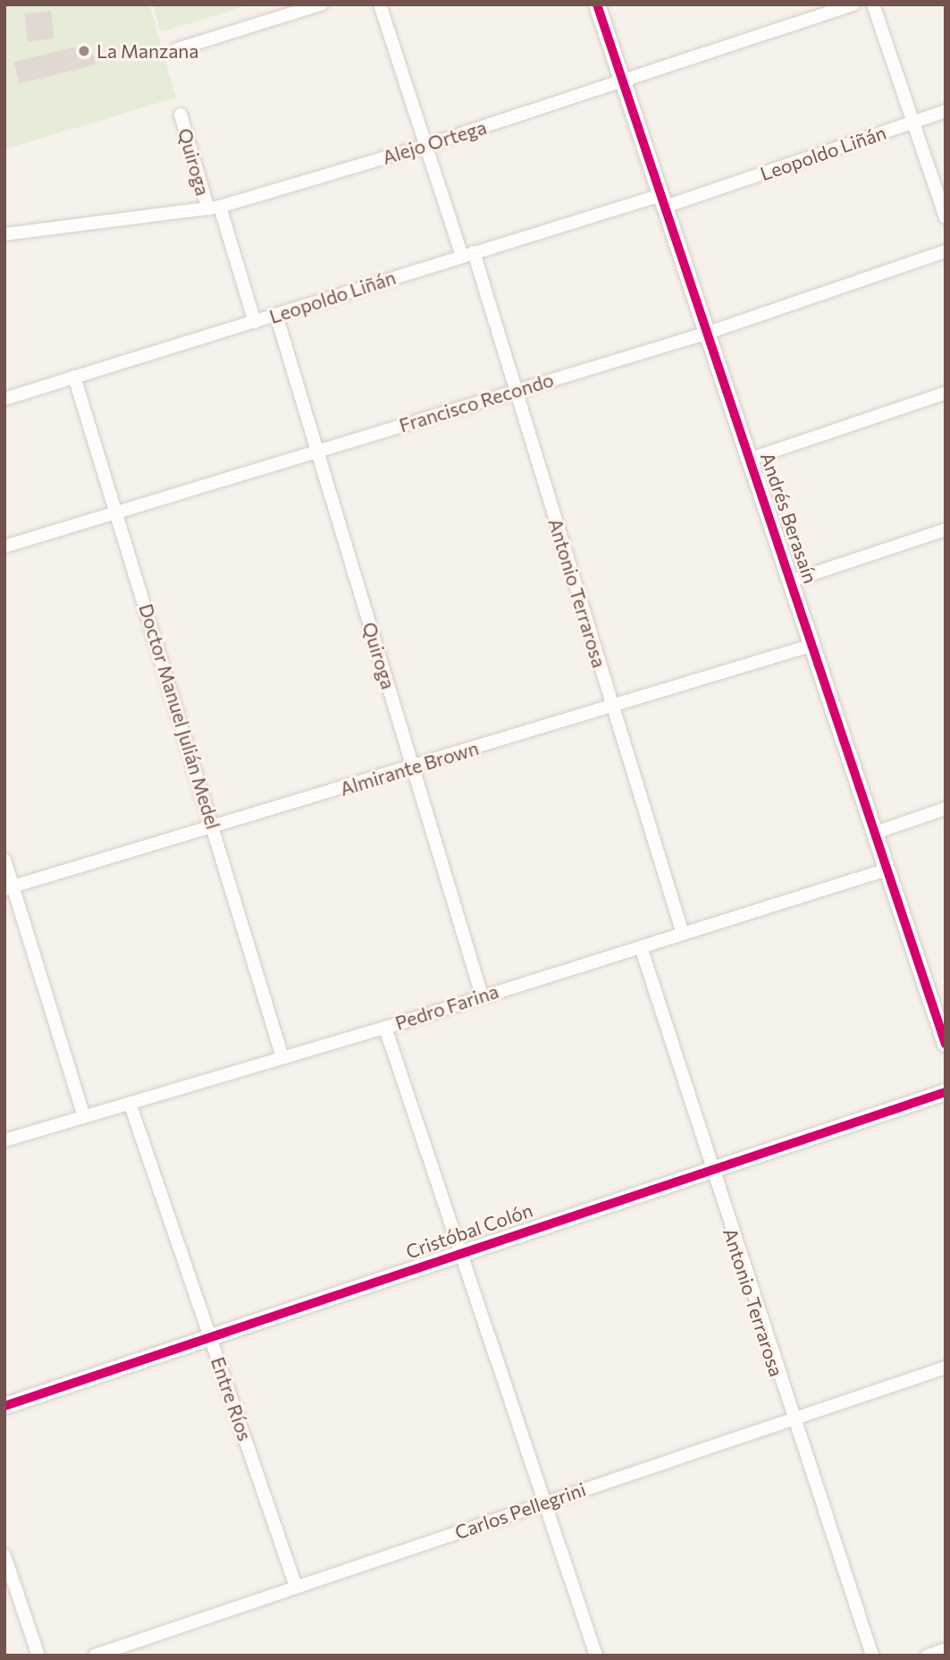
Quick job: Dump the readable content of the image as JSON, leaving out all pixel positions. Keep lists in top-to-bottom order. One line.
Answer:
{"streets":{"street":["Alejo Ortega","Leopoldo Liñán","Quiroga","Francisco Recondo","Andrés Berasaín","Antonio Terrarosa","Doctor Manuel Julián Medel","Almirante Brown","Pedro Farina","Cristóbal Colón","Entre Ríos","Carlos Pellegrini"]},"crossings":[["Alejo Ortega","Quiroga"],["Alejo Ortega","Andrés Berasaín"],["Alejo Ortega","Antonio Terrarosa"],["Leopoldo Liñán","Quiroga"],["Leopoldo Liñán","Andrés Berasaín"],["Leopoldo Liñán","Antonio Terrarosa"],["Leopoldo Liñán","Doctor Manuel Julián Medel"],["Quiroga","Francisco Recondo"],["Quiroga","Almirante Brown"],["Quiroga","Pedro Farina"],["Francisco Recondo","Andrés Berasaín"],["Francisco Recondo","Antonio Terrarosa"],["Francisco Recondo","Doctor Manuel Julián Medel"],["Andrés Berasaín","Almirante Brown"],["Andrés Berasaín","Pedro Farina"],["Antonio Terrarosa","Almirante Brown"],["Antonio Terrarosa","Pedro Farina"],["Antonio Terrarosa","Cristóbal Colón"],["Antonio Terrarosa","Carlos Pellegrini"],["Doctor Manuel Julián Medel","Almirante Brown"],["Doctor Manuel Julián Medel","Pedro Farina"],["Pedro Farina","Entre Ríos"],["Cristóbal Colón","Entre Ríos"],["Entre Ríos","Carlos Pellegrini"]],"places":["La Manzana"]}
